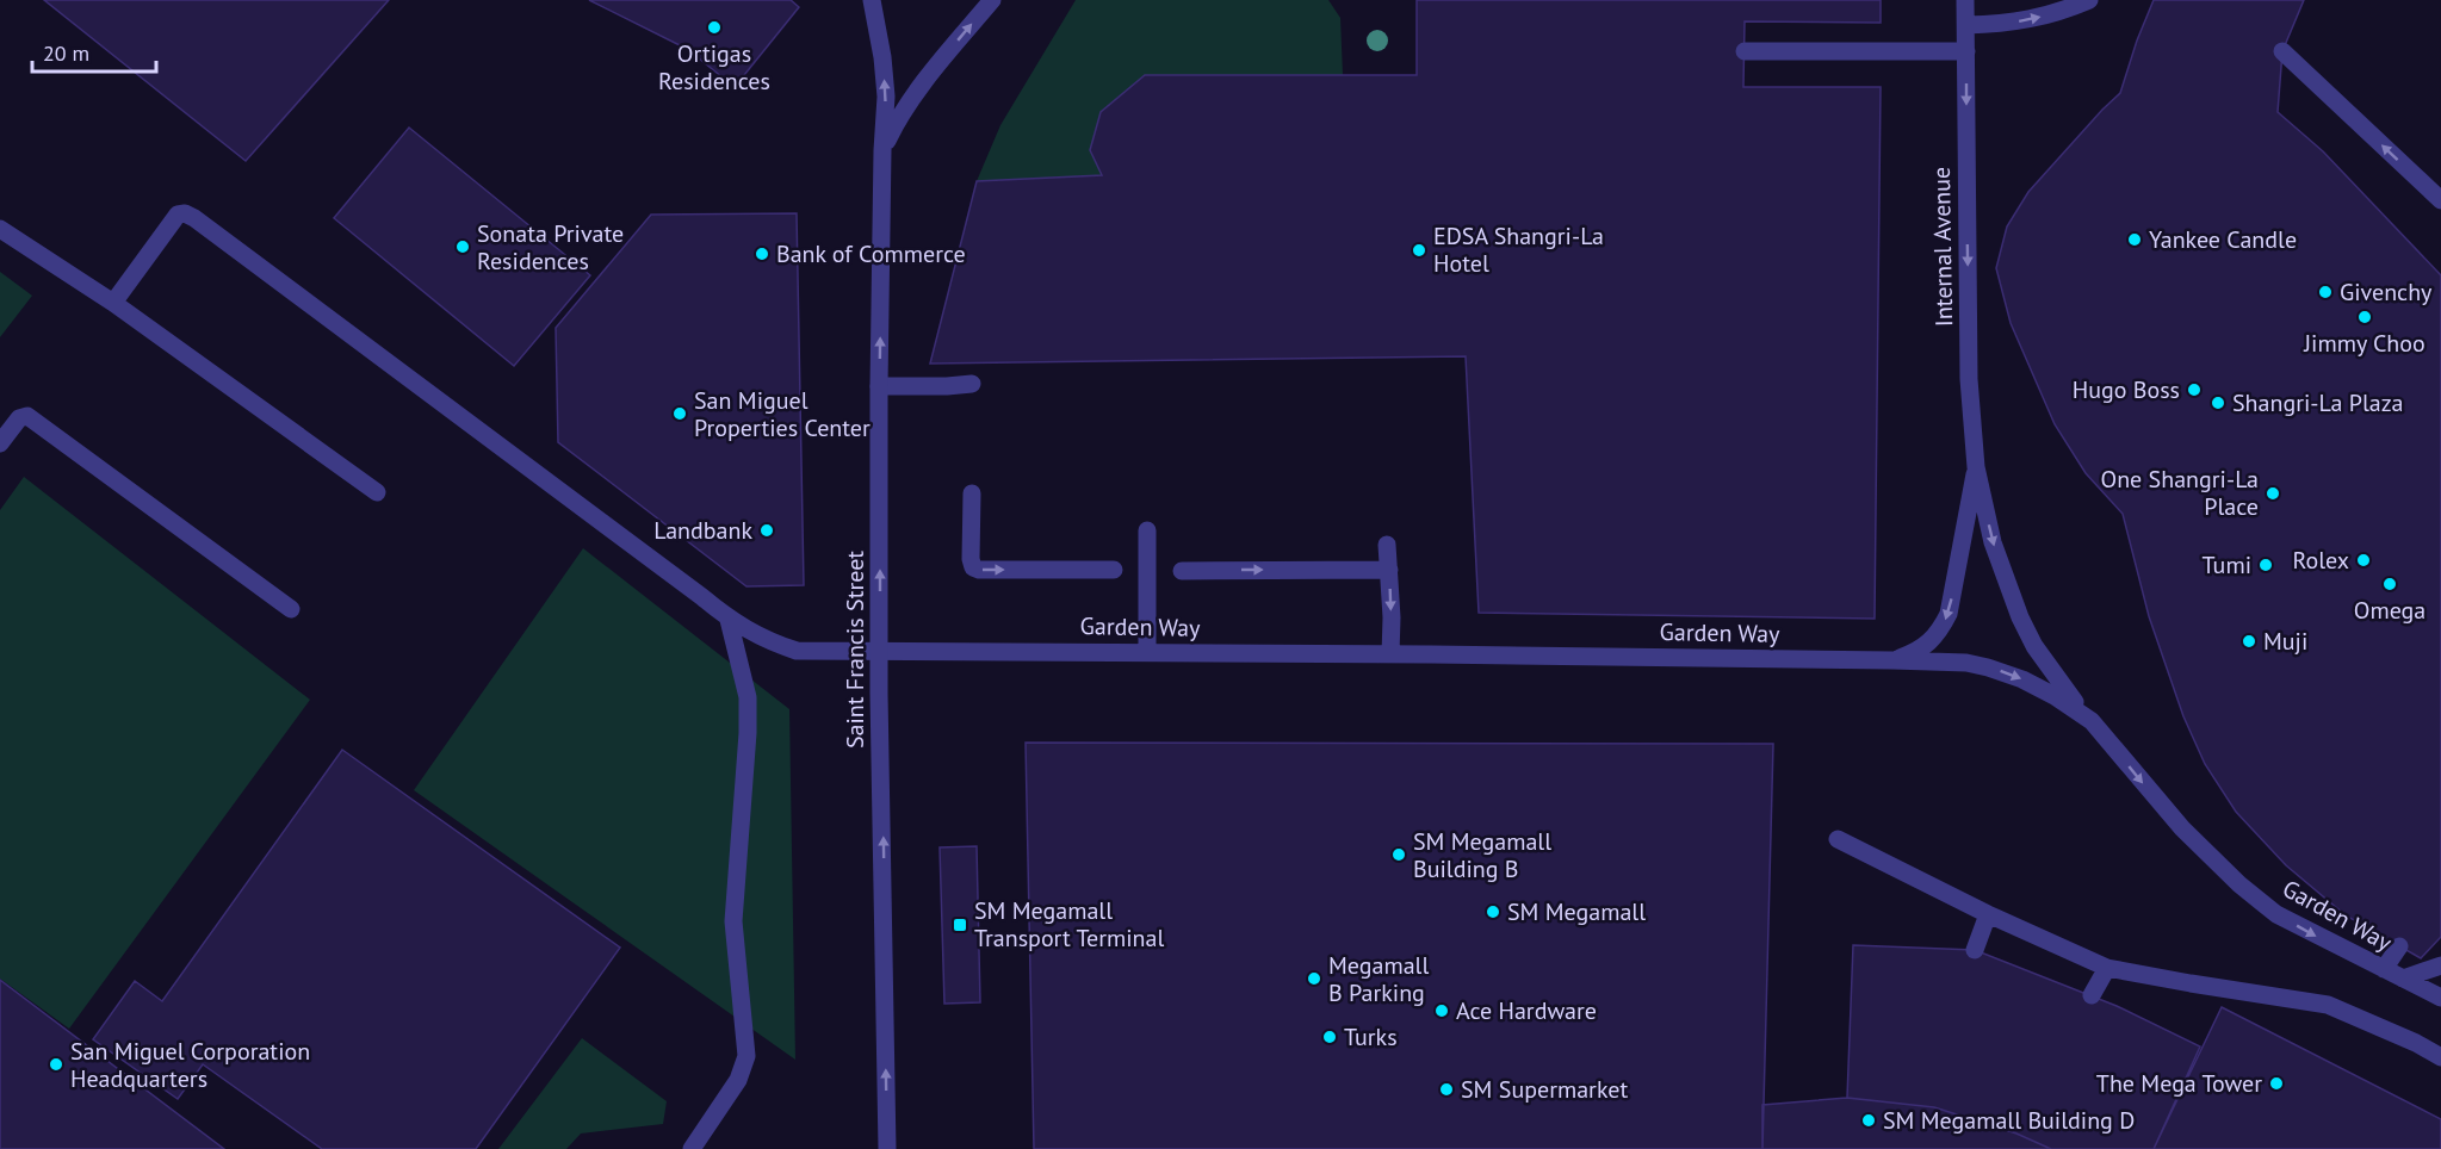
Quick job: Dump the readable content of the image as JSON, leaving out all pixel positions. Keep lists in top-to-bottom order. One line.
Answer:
{"streets":{"street":["Internal Avenue","Garden Way","Saint Francis Street"]},"crossings":[["Internal Avenue","Garden Way"],["Garden Way","Saint Francis Street"]],"one_way":["Internal Avenue"],"places":{"other":["Ortigas Residences","Yankee Candle","Sonata Private Residences","EDSA Shangri-La Hotel","Bank of Commerce","Givenchy","Jimmy Choo","Hugo Boss","Shangri-La Plaza","San Miguel Properties Center","One Shangri-La Place","Landbank","Rolex","Tumi","Omega","Muji","SM Megamall Building B","SM Megamall","Megamall B Parking","Ace Hardware","Turks","San Miguel Corporation Headquarters","The Mega Tower","SM Supermarket","SM Megamall Building D"],"transit":["SM Megamall Transport Terminal"]},"scale_bar":"20 m"}
